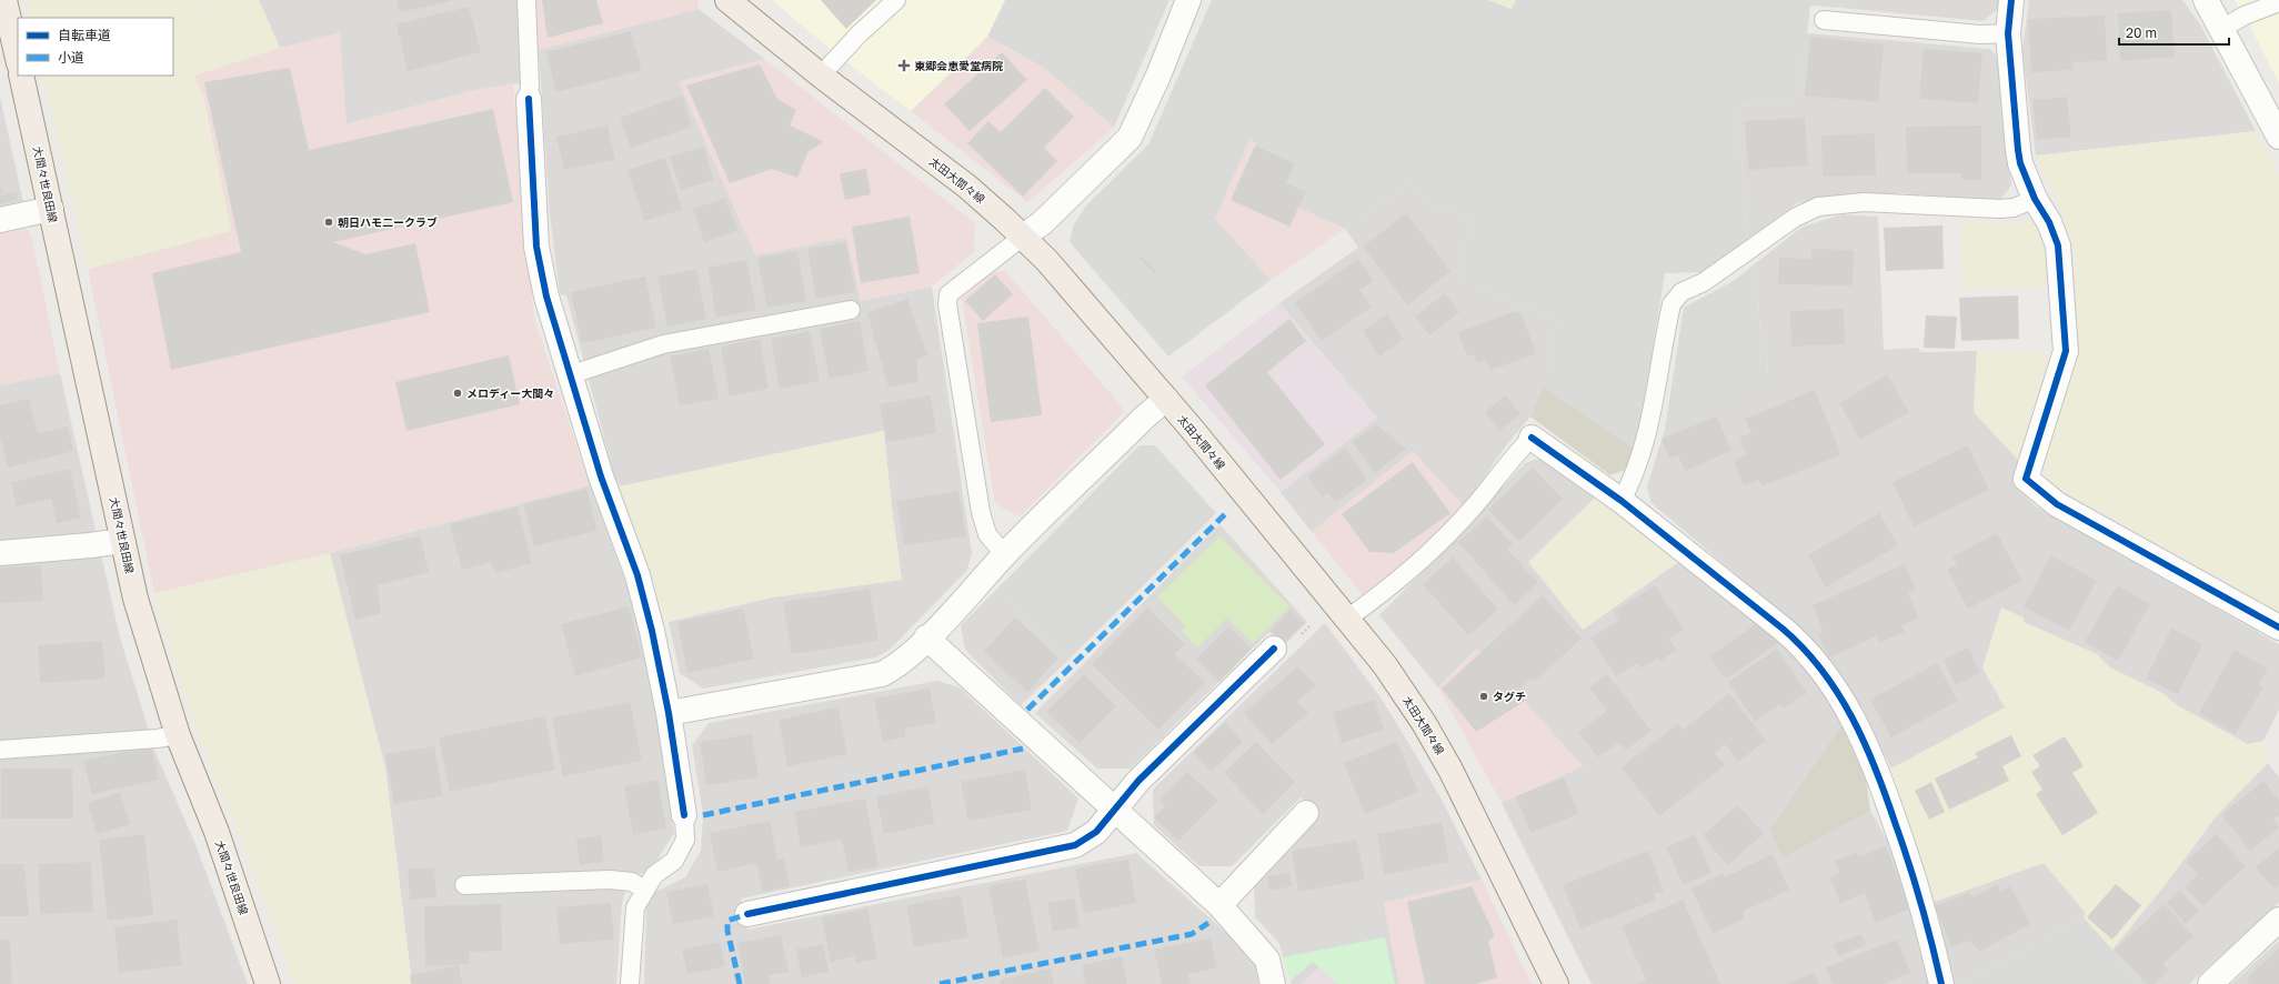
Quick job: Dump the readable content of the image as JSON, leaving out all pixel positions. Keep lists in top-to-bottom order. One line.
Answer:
{"streets":{"main road":["太田大間々線","大間々世良田線"]},"places":{"health":["東郷会恵愛堂病院"],"other":["朝日ハモ二ークラブ","メロディー大間々","タグチ"]},"legend":["自転車道","小道"],"scale_bar":"20 m"}
